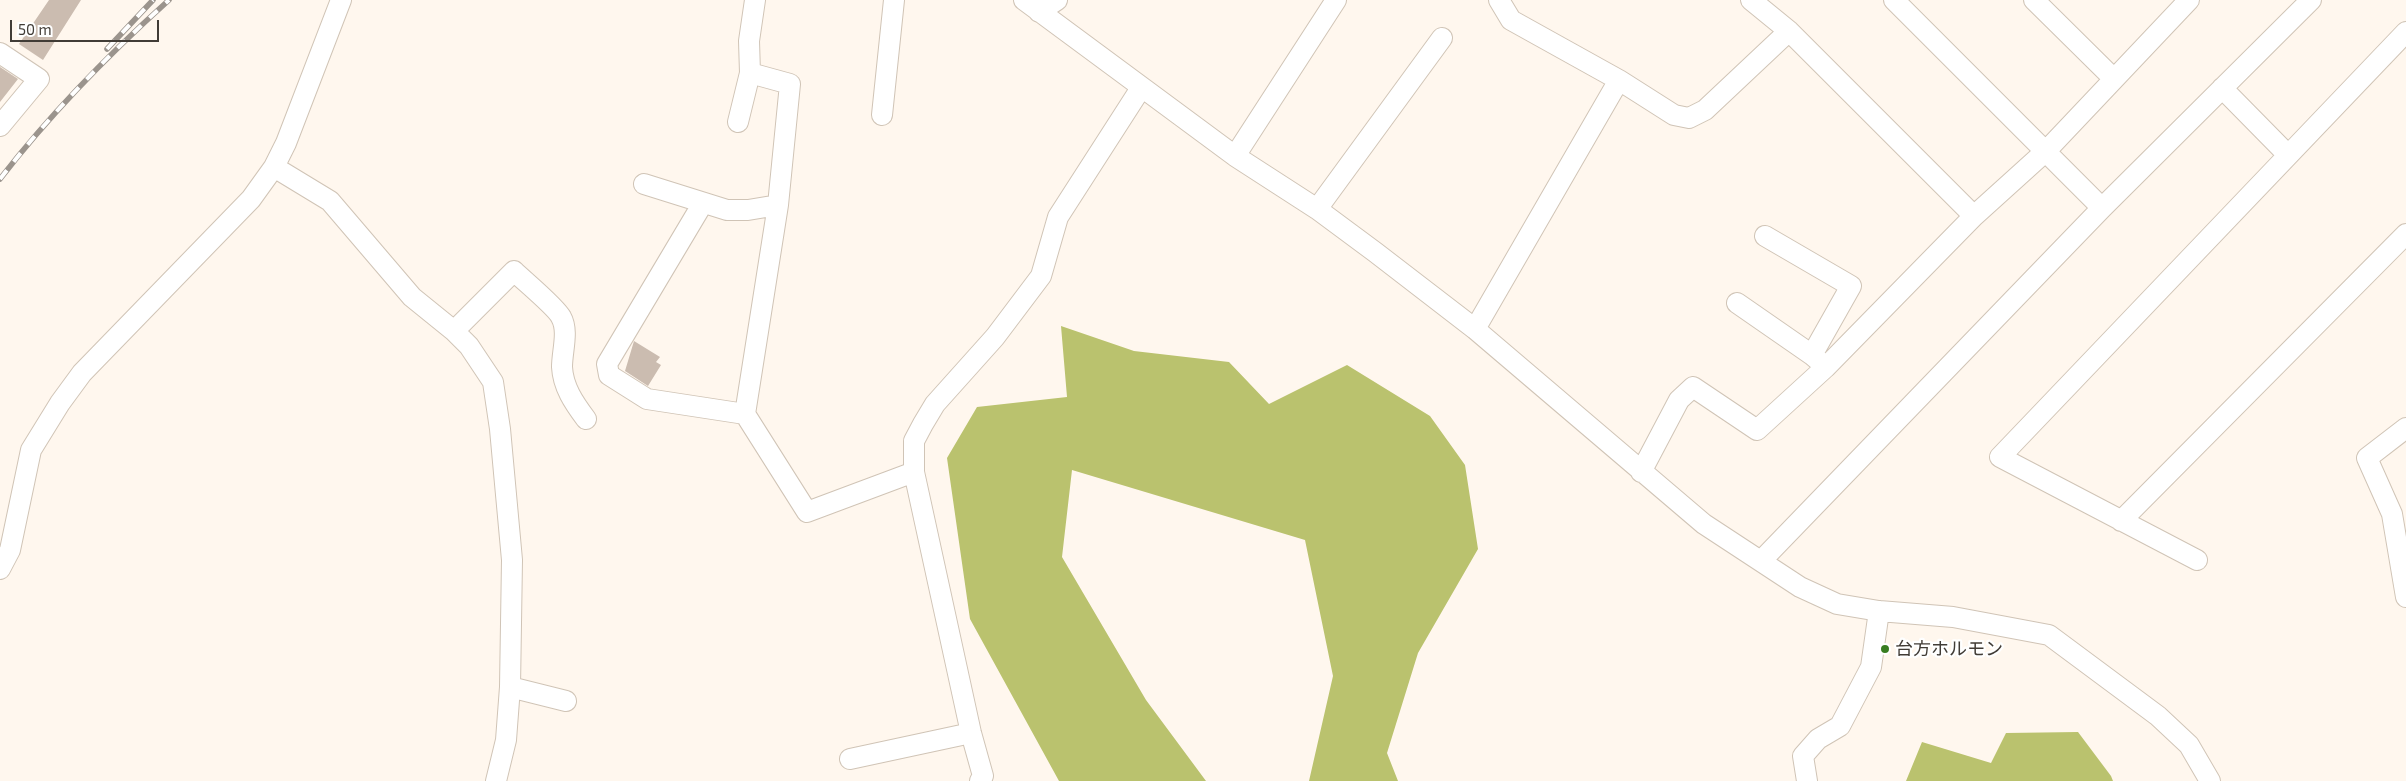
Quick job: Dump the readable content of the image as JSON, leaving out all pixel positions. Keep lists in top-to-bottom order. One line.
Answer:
{"places":["台方ホルモン"],"scale_bar":"50 m"}
